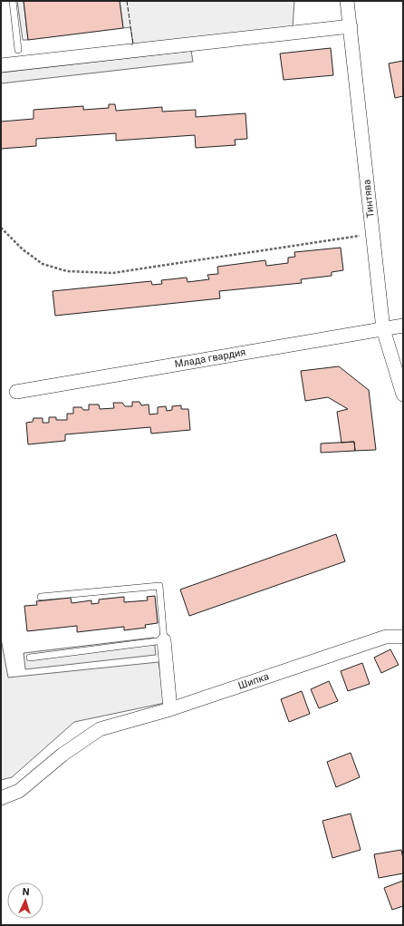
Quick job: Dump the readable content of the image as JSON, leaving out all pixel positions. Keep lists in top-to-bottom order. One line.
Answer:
{"streets":{"street":["Тинтява","Млада гвардия","Шипка"]},"crossings":[["Тинтява","Млада гвардия"]],"north":"top"}
